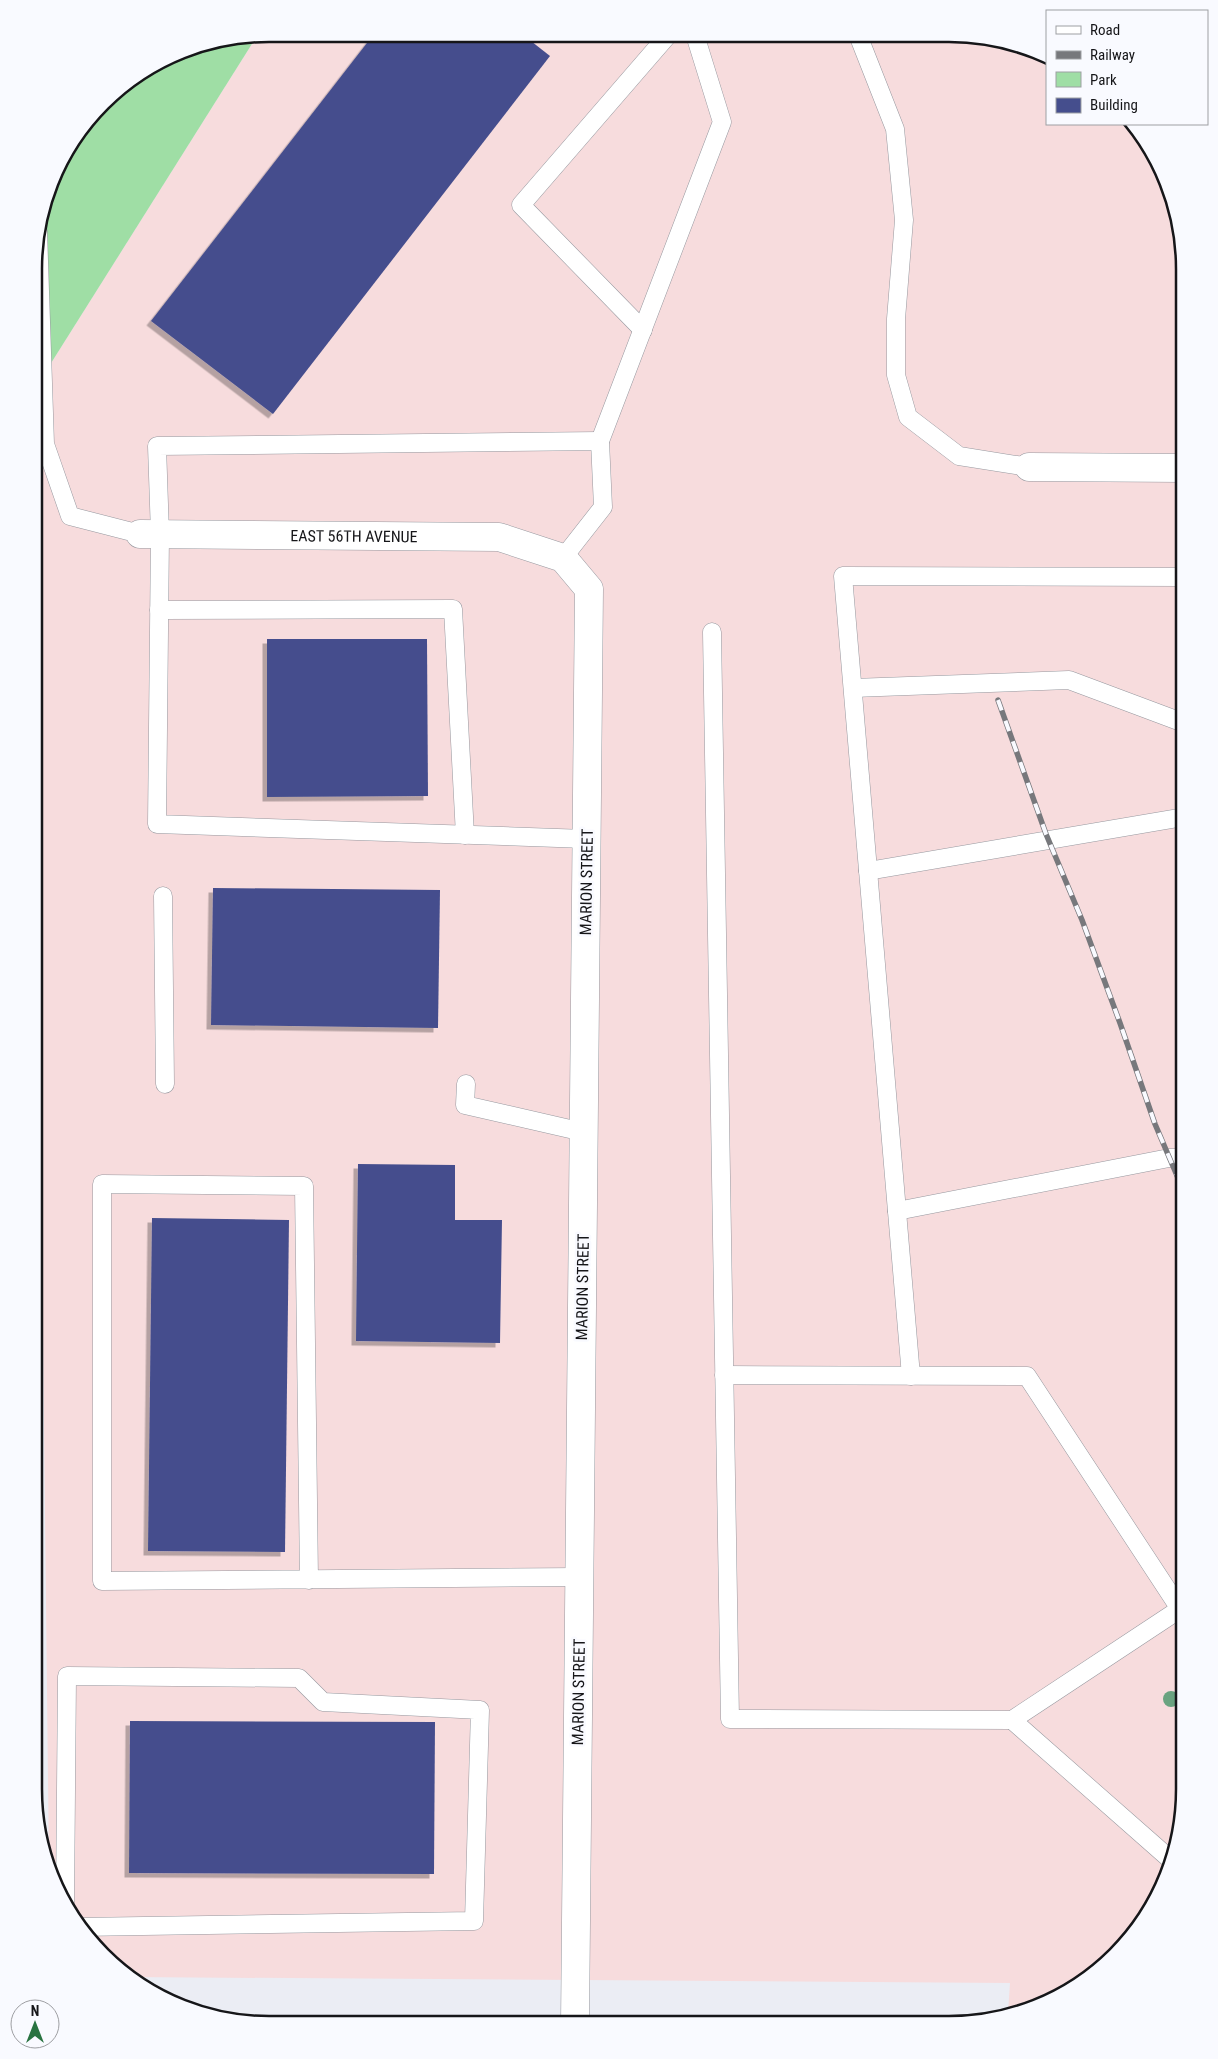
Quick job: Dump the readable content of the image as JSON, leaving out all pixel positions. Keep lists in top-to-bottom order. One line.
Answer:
{"streets":{"street":["EAST 56TH AVENUE","MARION STREET"]},"crossings":[["EAST 56TH AVENUE","MARION STREET"]],"legend":["Road","Railway","Park","Building"],"north":"top"}
